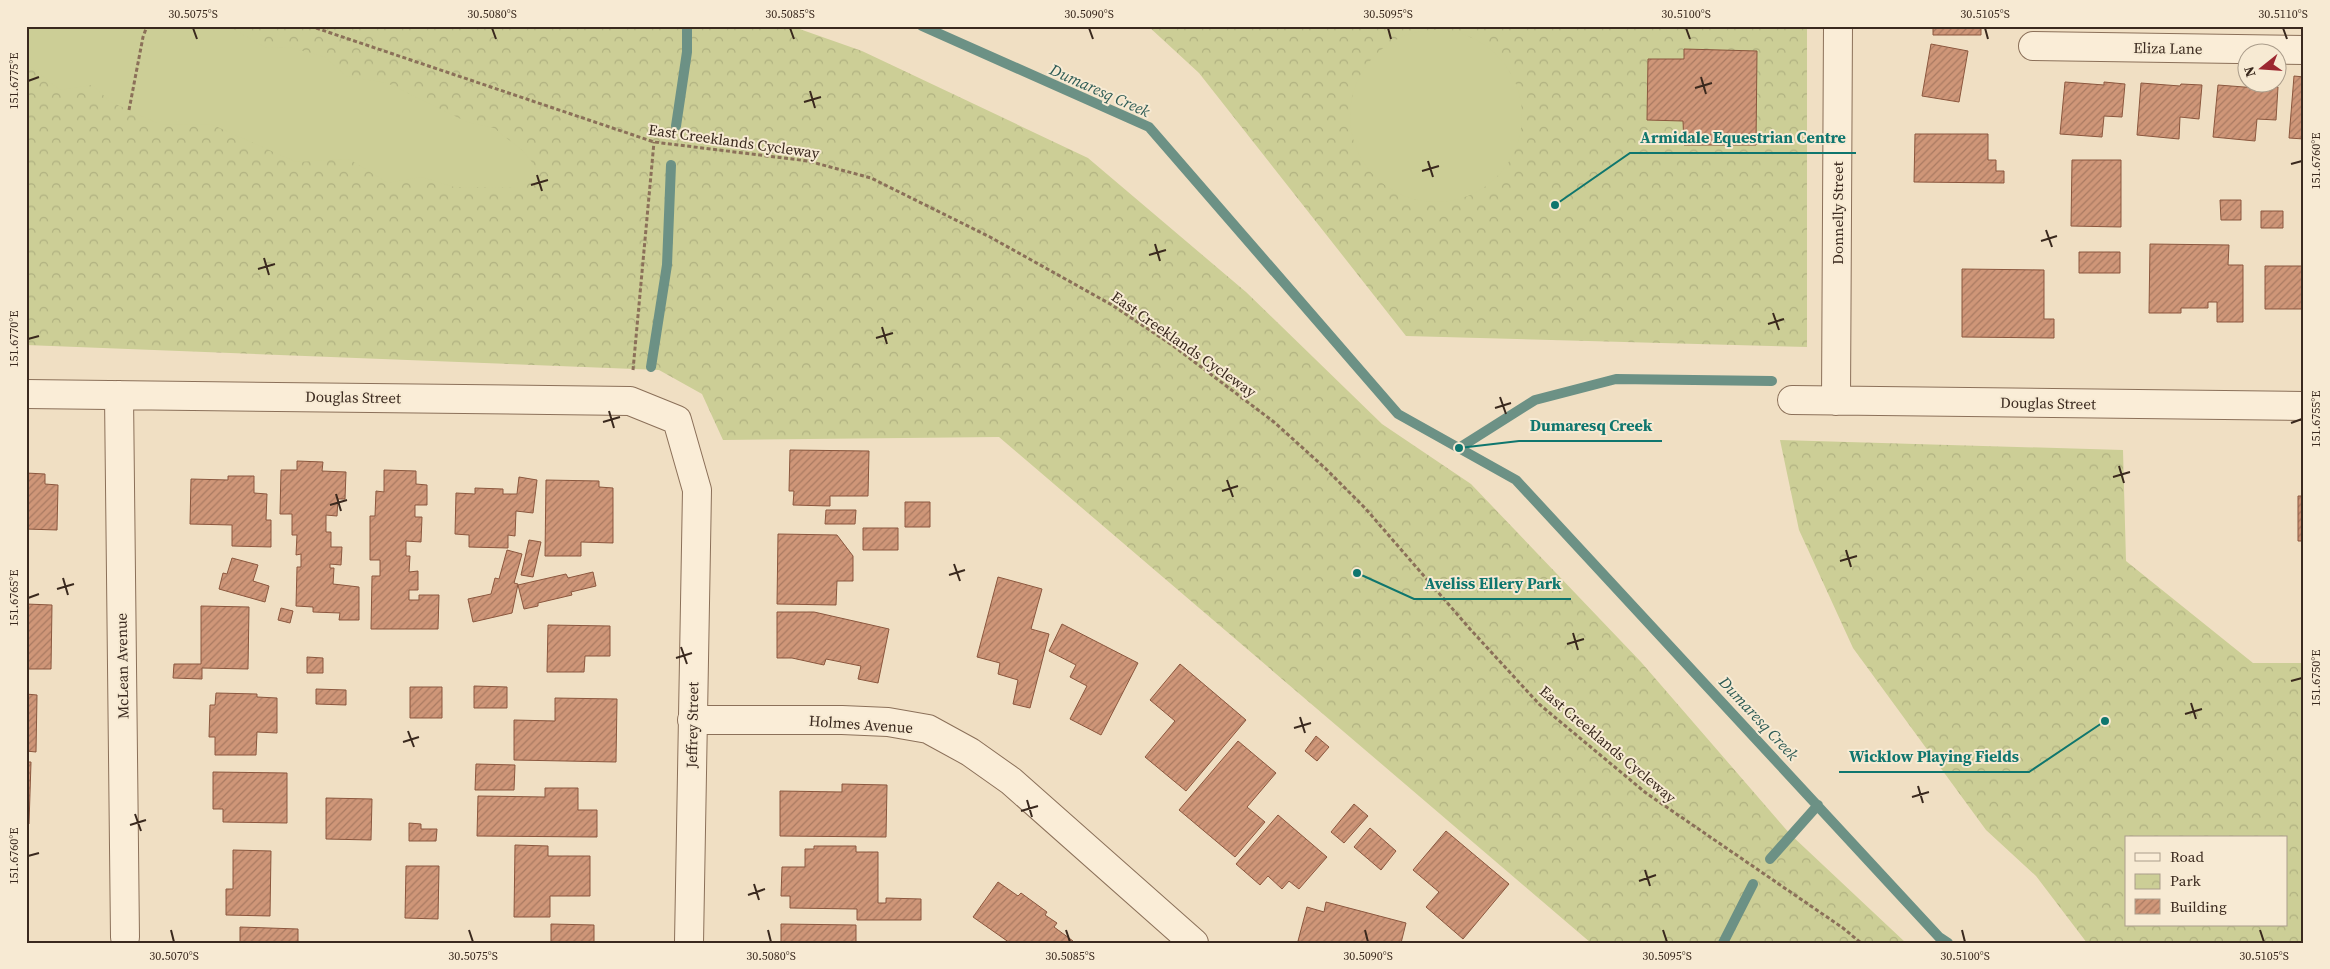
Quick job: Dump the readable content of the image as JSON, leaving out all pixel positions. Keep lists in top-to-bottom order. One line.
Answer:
{"streets":{"street":["Eliza Lane","Donnelly Street","Douglas Street","McLean Avenue","Holmes Avenue","Jeffrey Street"],"path":["East Creeklands Cycleway"]},"crossings":[["Donnelly Street","Douglas Street"],["Douglas Street","McLean Avenue"],["Douglas Street","Jeffrey Street"],["Holmes Avenue","Jeffrey Street"]],"water":["Dumaresq Creek"],"places":["Armidale Equestrian Centre","Dumaresq Creek","Aveliss Ellery Park","Wicklow Playing Fields"],"legend":["Road","Park","Building"],"north":"left","coordinates":["30.5075°S","30.5080°S","30.5085°S","30.5090°S","30.5095°S","30.5100°S","30.5105°S","30.5110°S","151.6775°E","151.6760°E","151.6770°E","151.6755°E","151.6765°E","151.6750°E","30.5070°S"]}
